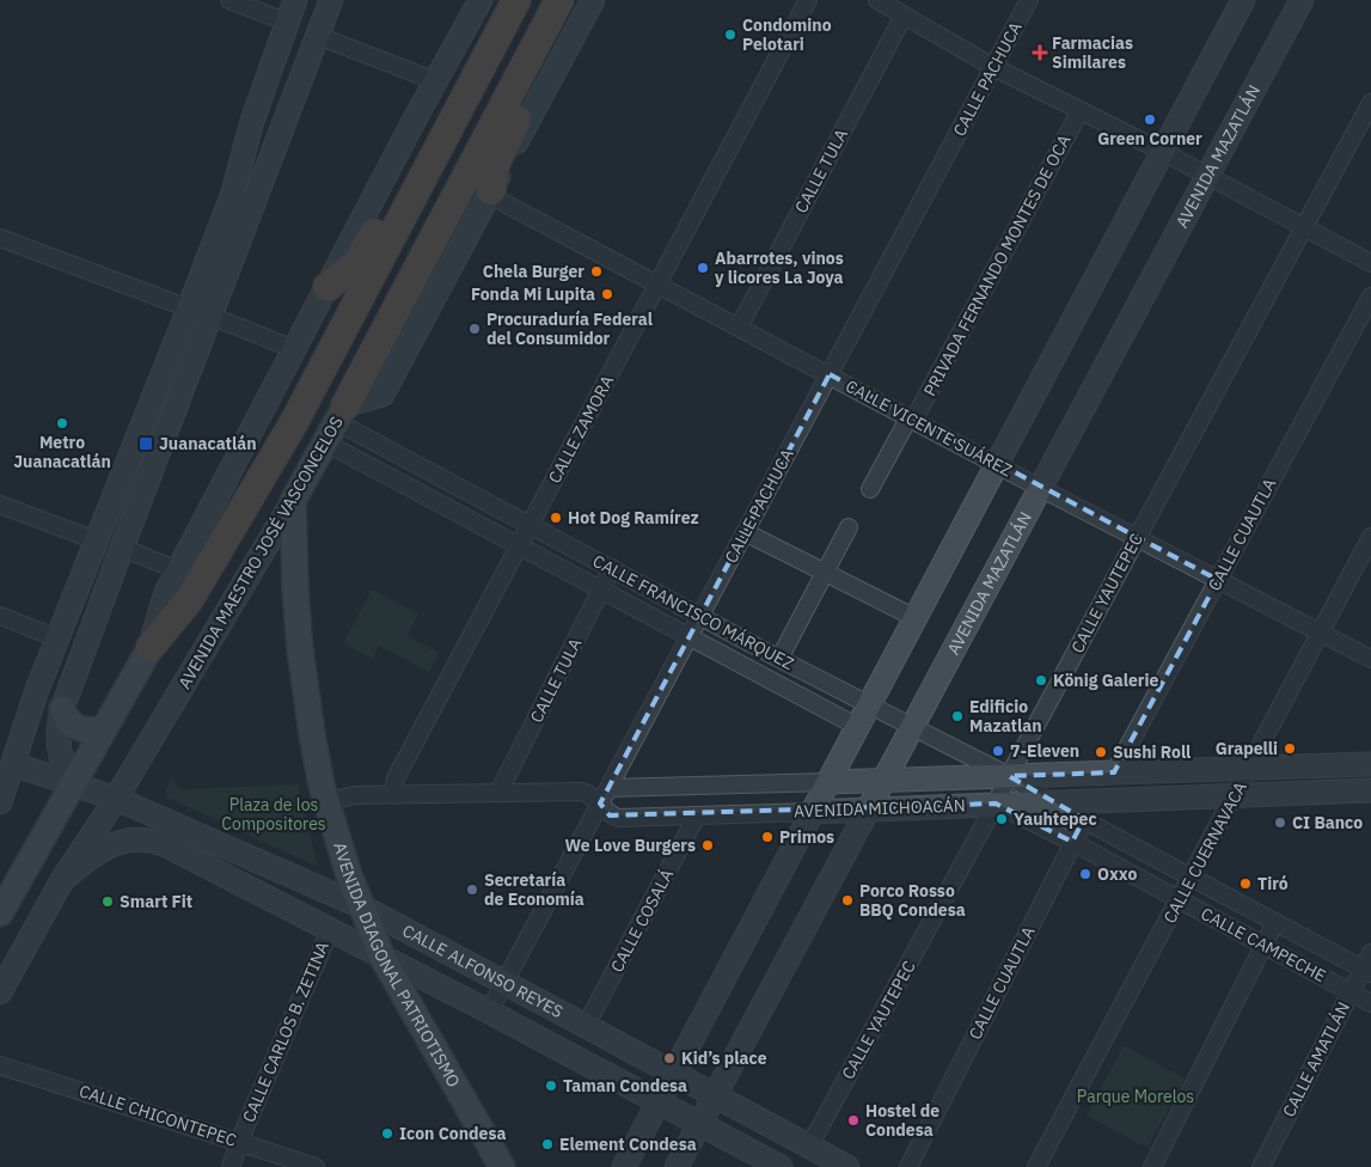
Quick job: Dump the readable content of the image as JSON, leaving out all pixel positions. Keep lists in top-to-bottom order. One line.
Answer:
{"streets":{"main road":["AVENIDA MAZATLÁN","AVENIDA MAESTRO JOSÉ VASCONCELOS","AVENIDA MICHOACÁN","AVENIDA DIAGONAL PATRIOTISMO","CALLE ALFONSO REYES"],"street":["CALLE PACHUCA","CALLE TULA","PRIVADA FERNANDO MONTES DE OCA","CALLE VICENTE SUÁREZ","CALLE ZAMORA","CALLE CUAUTLA","CALLE YAUTEPEC","CALLE FRANCISCO MÁRQUEZ","CALLE CUERNAVACA","CALLE COSALÁ","CALLE CAMPECHE","CALLE CARLOS B. ZETINA","CALLE AMATLÁN","CALLE CHICONTEPEC"]},"crossings":[["CALLE PACHUCA","CALLE VICENTE SUÁREZ"],["CALLE PACHUCA","CALLE FRANCISCO MÁRQUEZ"],["CALLE PACHUCA","AVENIDA MICHOACÁN"],["CALLE PACHUCA","CALLE ALFONSO REYES"],["AVENIDA MAZATLÁN","CALLE VICENTE SUÁREZ"],["AVENIDA MAZATLÁN","CALLE FRANCISCO MÁRQUEZ"],["AVENIDA MAZATLÁN","AVENIDA MICHOACÁN"],["AVENIDA MAZATLÁN","CALLE ALFONSO REYES"],["CALLE TULA","CALLE VICENTE SUÁREZ"],["CALLE TULA","CALLE FRANCISCO MÁRQUEZ"],["CALLE TULA","AVENIDA MICHOACÁN"],["PRIVADA FERNANDO MONTES DE OCA","CALLE VICENTE SUÁREZ"],["CALLE VICENTE SUÁREZ","CALLE ZAMORA"],["CALLE VICENTE SUÁREZ","CALLE CUAUTLA"],["CALLE VICENTE SUÁREZ","AVENIDA MAESTRO JOSÉ VASCONCELOS"],["CALLE VICENTE SUÁREZ","CALLE YAUTEPEC"],["CALLE VICENTE SUÁREZ","CALLE CUERNAVACA"],["CALLE ZAMORA","CALLE FRANCISCO MÁRQUEZ"],["CALLE ZAMORA","AVENIDA MICHOACÁN"],["CALLE CUAUTLA","AVENIDA MICHOACÁN"],["CALLE CUAUTLA","CALLE CAMPECHE"],["AVENIDA MAESTRO JOSÉ VASCONCELOS","CALLE FRANCISCO MÁRQUEZ"],["AVENIDA MAESTRO JOSÉ VASCONCELOS","AVENIDA DIAGONAL PATRIOTISMO"],["AVENIDA MAESTRO JOSÉ VASCONCELOS","CALLE ALFONSO REYES"],["CALLE YAUTEPEC","CALLE FRANCISCO MÁRQUEZ"],["CALLE YAUTEPEC","AVENIDA MICHOACÁN"],["CALLE YAUTEPEC","CALLE CAMPECHE"],["CALLE YAUTEPEC","CALLE ALFONSO REYES"],["CALLE FRANCISCO MÁRQUEZ","AVENIDA MICHOACÁN"],["AVENIDA MICHOACÁN","CALLE CUERNAVACA"],["AVENIDA MICHOACÁN","CALLE COSALÁ"],["AVENIDA MICHOACÁN","CALLE CAMPECHE"],["AVENIDA MICHOACÁN","AVENIDA DIAGONAL PATRIOTISMO"],["CALLE CUERNAVACA","CALLE CAMPECHE"],["CALLE COSALÁ","CALLE ALFONSO REYES"],["CALLE CAMPECHE","CALLE AMATLÁN"],["AVENIDA DIAGONAL PATRIOTISMO","CALLE ALFONSO REYES"],["CALLE ALFONSO REYES","CALLE CARLOS B. ZETINA"],["CALLE CARLOS B. ZETINA","CALLE CHICONTEPEC"]],"parks":["Plaza de los Compositores","Parque Morelos"],"places":{"other":["Condomino Pelotari","Green Corner","Abarrotes, vinos y licores La Joya","Chela Burger","Fonda Mi Lupita","Procuraduría Federal del Consumidor","Metro Juanacatlán","Hot Dog Ramírez","König Galerie","Edificio Mazatlan","Grapelli","7-Eleven","Sushi Roll","Yauhtepec","CI Banco","Primos","We Love Burgers","Oxxo","Tiró","Secretaría de Economía","Porco Rosso BBQ Condesa","Smart Fit","Kid’s place","Taman Condesa","Hostel de Condesa","Icon Condesa","Element Condesa"],"health":["Farmacias Similares"],"transit":["Juanacatlán"]}}
